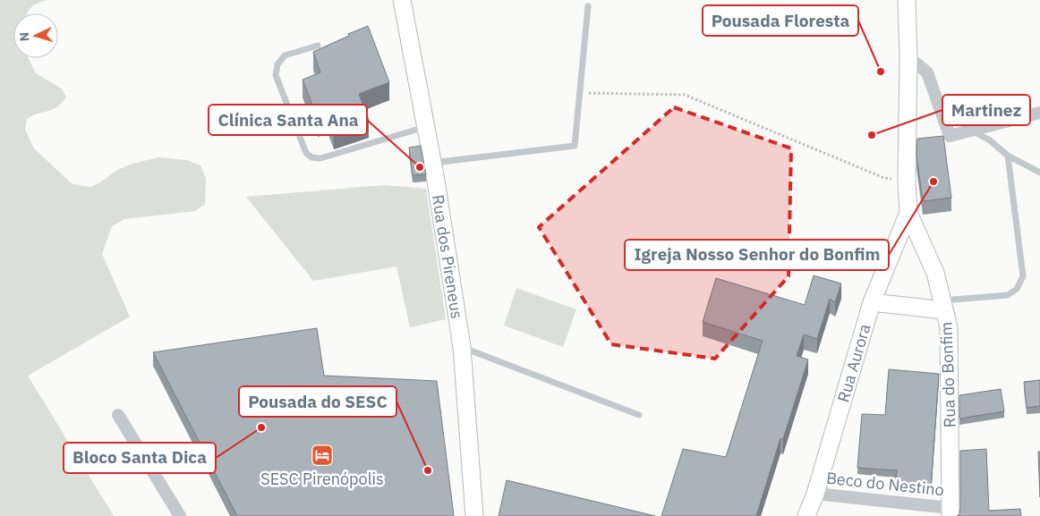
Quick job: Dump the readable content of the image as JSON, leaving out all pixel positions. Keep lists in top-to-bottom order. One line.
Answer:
{"streets":{"main road":["Rua dos Pireneus","Rua Aurora","Rua do Bonfim"],"street":["Beco do Nestino"]},"crossings":[["Rua Aurora","Rua do Bonfim"],["Rua Aurora","Beco do Nestino"],["Rua do Bonfim","Beco do Nestino"]],"places":{"other":["Pousada Floresta","Martinez","Clínica Santa Ana","Igreja Nosso Senhor do Bonfim","Bloco Santa Dica","Pousada do SESC"],"hotel":["SESC Pirenópolis"]},"north":"left"}
